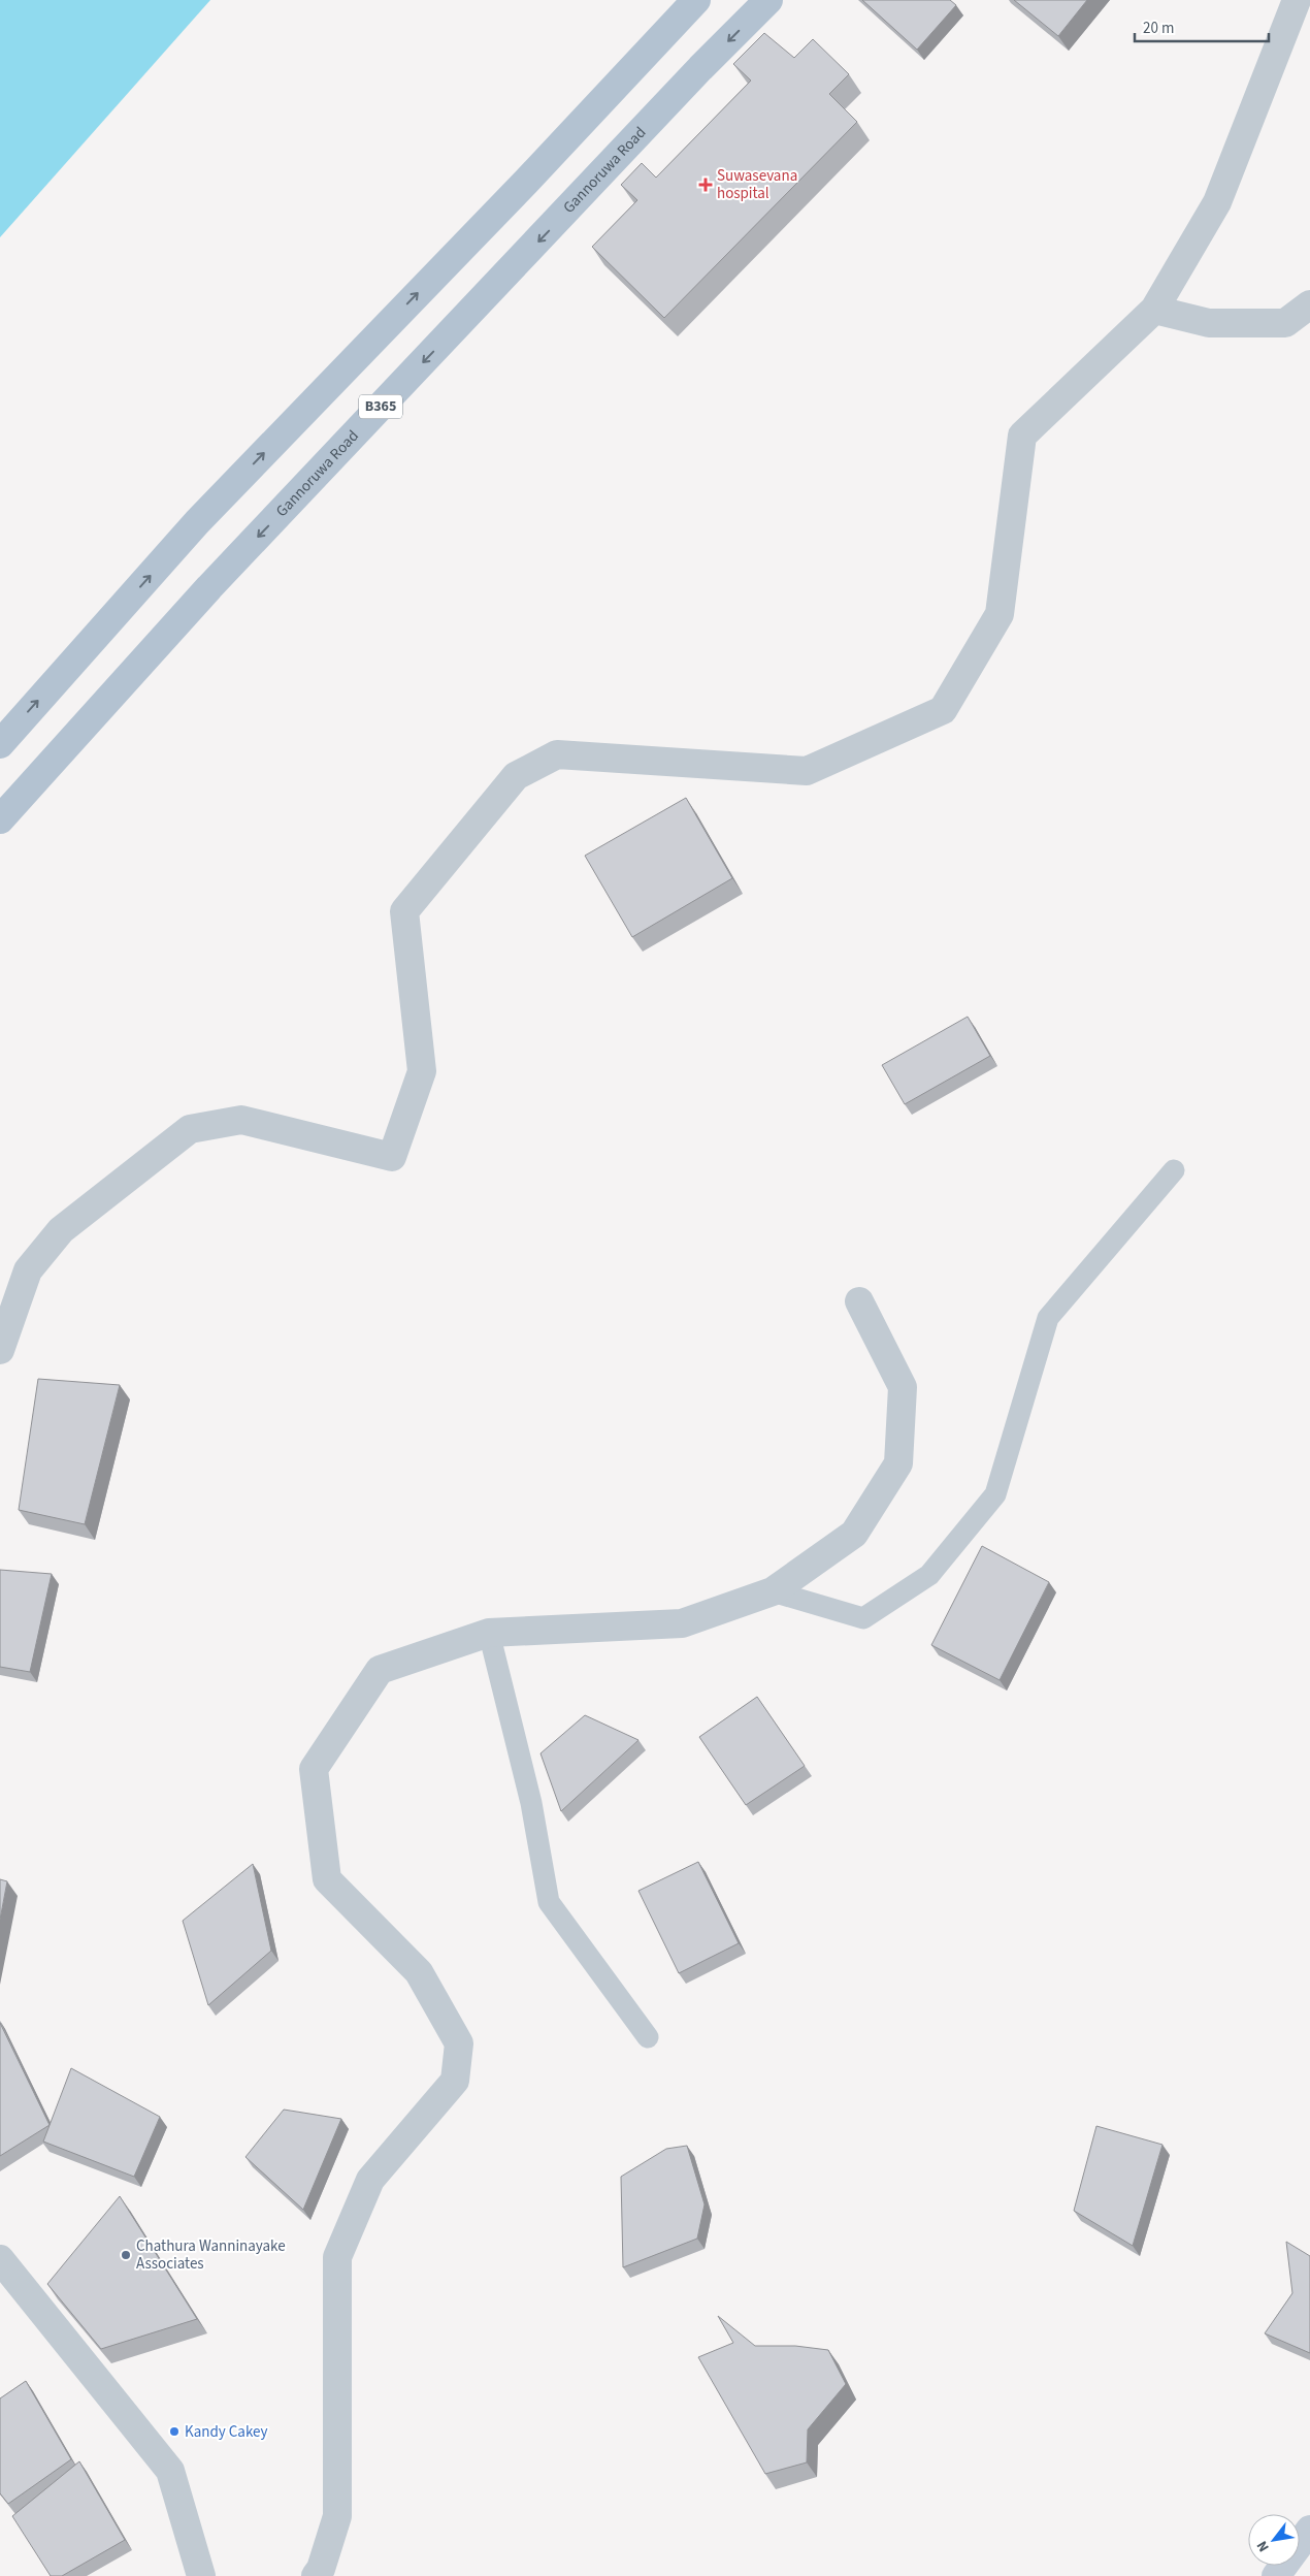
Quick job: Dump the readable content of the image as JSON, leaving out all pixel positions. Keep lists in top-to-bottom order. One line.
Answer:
{"streets":{"main road":["Gannoruwa Road","B365"]},"places":{"health":["Suwasevana hospital"],"other":["Chathura Wanninayake Associates","Kandy Cakey"]},"scale_bar":"20 m","north":"bottom left"}
